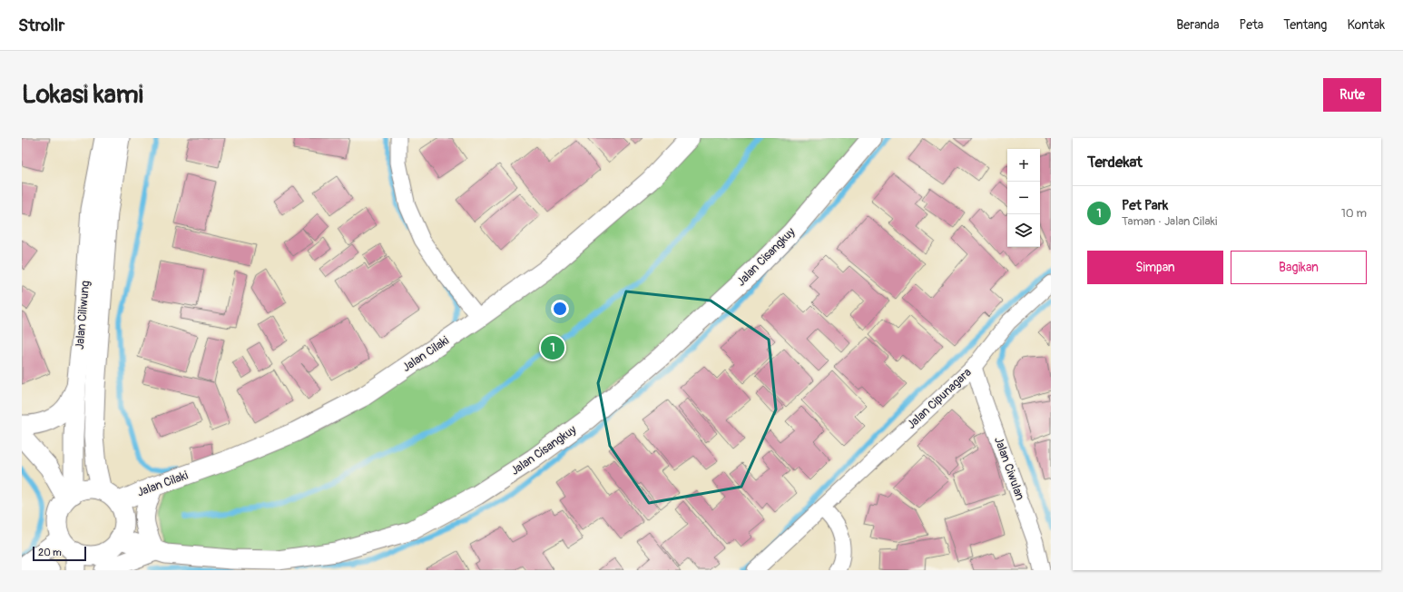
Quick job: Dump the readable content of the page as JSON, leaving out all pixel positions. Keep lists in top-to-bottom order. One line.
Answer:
{"streets":{"street":["Jalan Cisangkuy","Jalan Ciliwung","Jalan Cilaki","Jalan Cipunagara","Jalan Ciwulan"]},"crossings":[["Jalan Cisangkuy","Jalan Ciliwung"],["Jalan Cisangkuy","Jalan Cilaki"],["Jalan Ciliwung","Jalan Cilaki"],["Jalan Cipunagara","Jalan Ciwulan"]],"scale_bar":"20 m","page":{"header":"Strollr","nav":["Beranda","Peta","Tentang","Kontak"],"buttons":["Rute",["Simpan","Bagikan"]],"title":"Lokasi kami","heading":"Terdekat","map_buttons":["+","−"],"list":[{"mark":"1","name":"Pet Park","note":"Taman · Jalan Cilaki","value":"10 m"}],"pins":"1","scale":"20 m"}}
